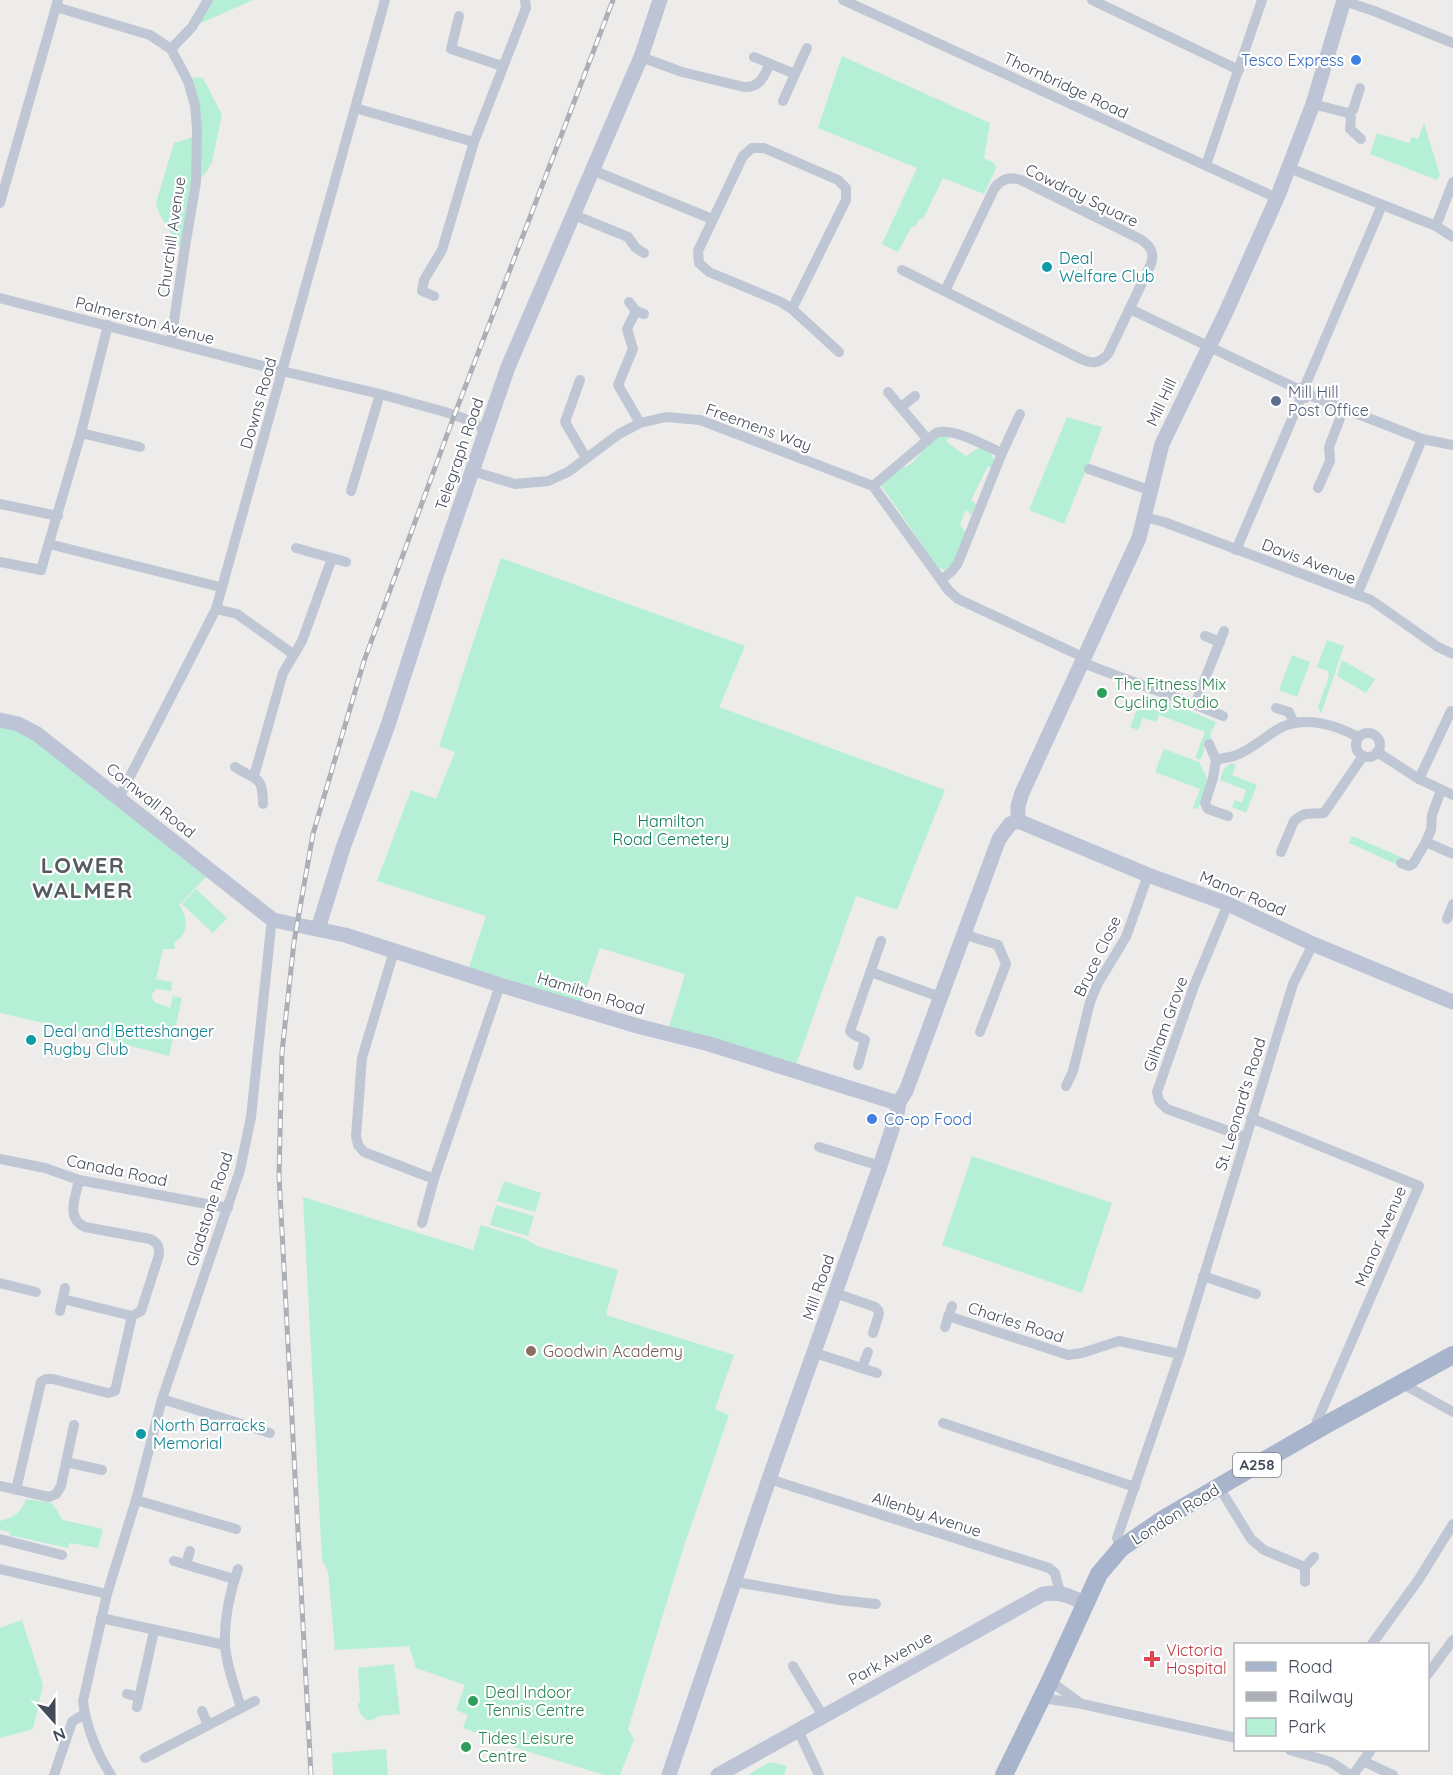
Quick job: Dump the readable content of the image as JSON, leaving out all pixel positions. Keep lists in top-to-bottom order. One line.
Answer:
{"streets":{"main road":["A258","London Road"],"street":["Thornbridge Road","Cowdray Square","Churchill Avenue","Palmerston Avenue","Mill Hill","Downs Road","Freemens Way","Telegraph Road","Davis Avenue","Cornwall Road","Manor Road","Bruce Close","Hamilton Road","Gilham Grove","St. Leonard's Road","Canada Road","Gladstone Road","Manor Avenue","Mill Road","Charles Road","Allenby Avenue","Park Avenue"]},"crossings":[["Thornbridge Road","Mill Hill"],["Churchill Avenue","Palmerston Avenue"],["Palmerston Avenue","Downs Road"],["Palmerston Avenue","Telegraph Road"],["Mill Hill","Davis Avenue"],["Mill Hill","Manor Road"],["Mill Hill","Mill Road"],["Downs Road","Cornwall Road"],["Freemens Way","Telegraph Road"],["Telegraph Road","Hamilton Road"],["Cornwall Road","Hamilton Road"],["Cornwall Road","Gladstone Road"],["Manor Road","Bruce Close"],["Manor Road","Gilham Grove"],["Manor Road","St. Leonard's Road"],["Manor Road","Mill Road"],["Hamilton Road","Gladstone Road"],["Hamilton Road","Mill Road"],["Gilham Grove","St. Leonard's Road"],["St. Leonard's Road","Manor Avenue"],["St. Leonard's Road","Charles Road"],["St. Leonard's Road","London Road"],["Canada Road","Gladstone Road"],["Manor Avenue","London Road"],["Mill Road","Allenby Avenue"],["Allenby Avenue","Park Avenue"]],"districts":["LOWER WALMER"],"parks":["Hamilton Road Cemetery"],"places":{"other":["Tesco Express","Deal Welfare Club","Mill Hill Post Office","The Fitness Mix Cycling Studio","Deal and Betteshanger Rugby Club","Co-op Food","Goodwin Academy","North Barracks Memorial","Deal Indoor Tennis Centre","Tides Leisure Centre"],"health":["Victoria Hospital"]},"legend":["Road","Railway","Park"],"north":"bottom"}
